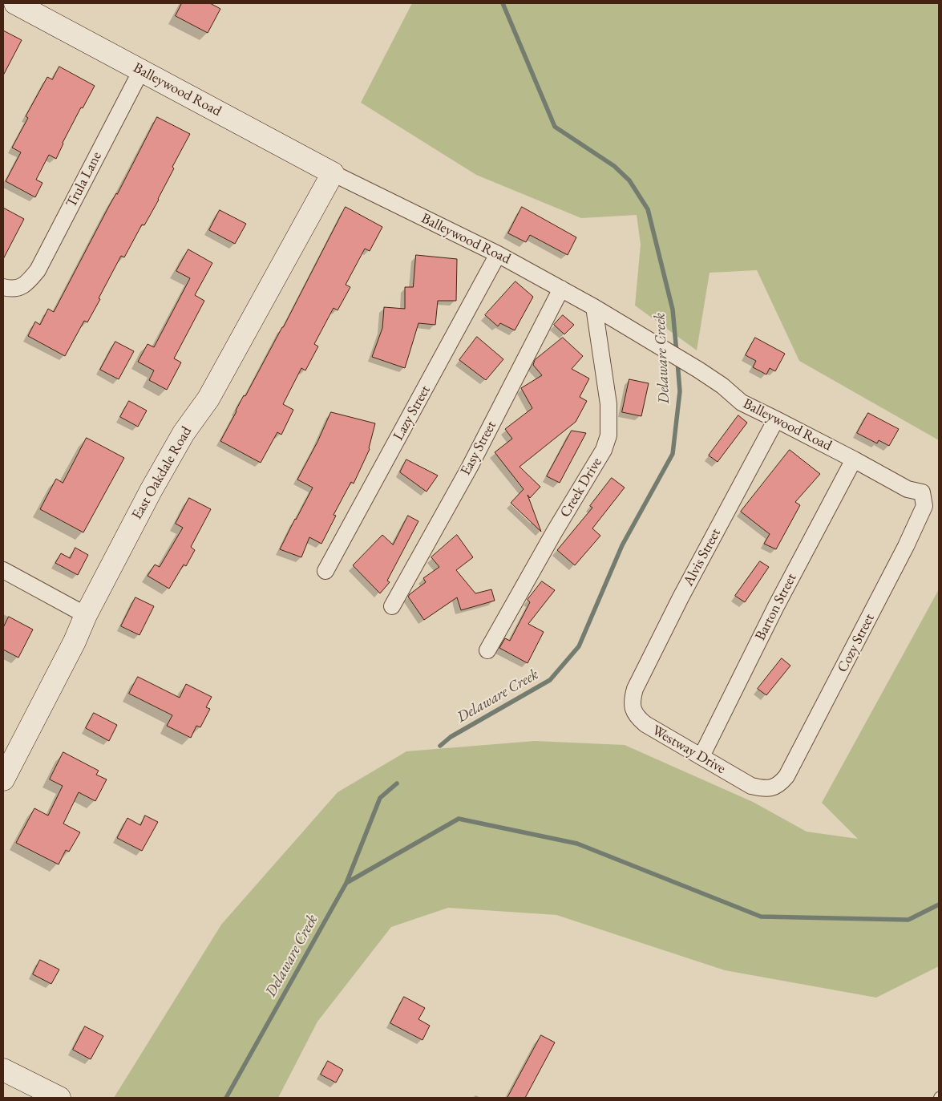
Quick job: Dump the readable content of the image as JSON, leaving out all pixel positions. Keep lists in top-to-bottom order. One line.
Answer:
{"streets":{"street":["Balleywood Road","Trula Lane","Lazy Street","Easy Street","East Oakdale Road","Creek Drive","Alvis Street","Barton Street","Cozy Street","Westway Drive"]},"crossings":[["Balleywood Road","Trula Lane"],["Balleywood Road","Lazy Street"],["Balleywood Road","Easy Street"],["Balleywood Road","East Oakdale Road"],["Balleywood Road","Creek Drive"],["Balleywood Road","Alvis Street"],["Balleywood Road","Barton Street"],["Balleywood Road","Cozy Street"],["Alvis Street","Westway Drive"],["Barton Street","Westway Drive"],["Cozy Street","Westway Drive"]],"water":["Delaware Creek"]}
